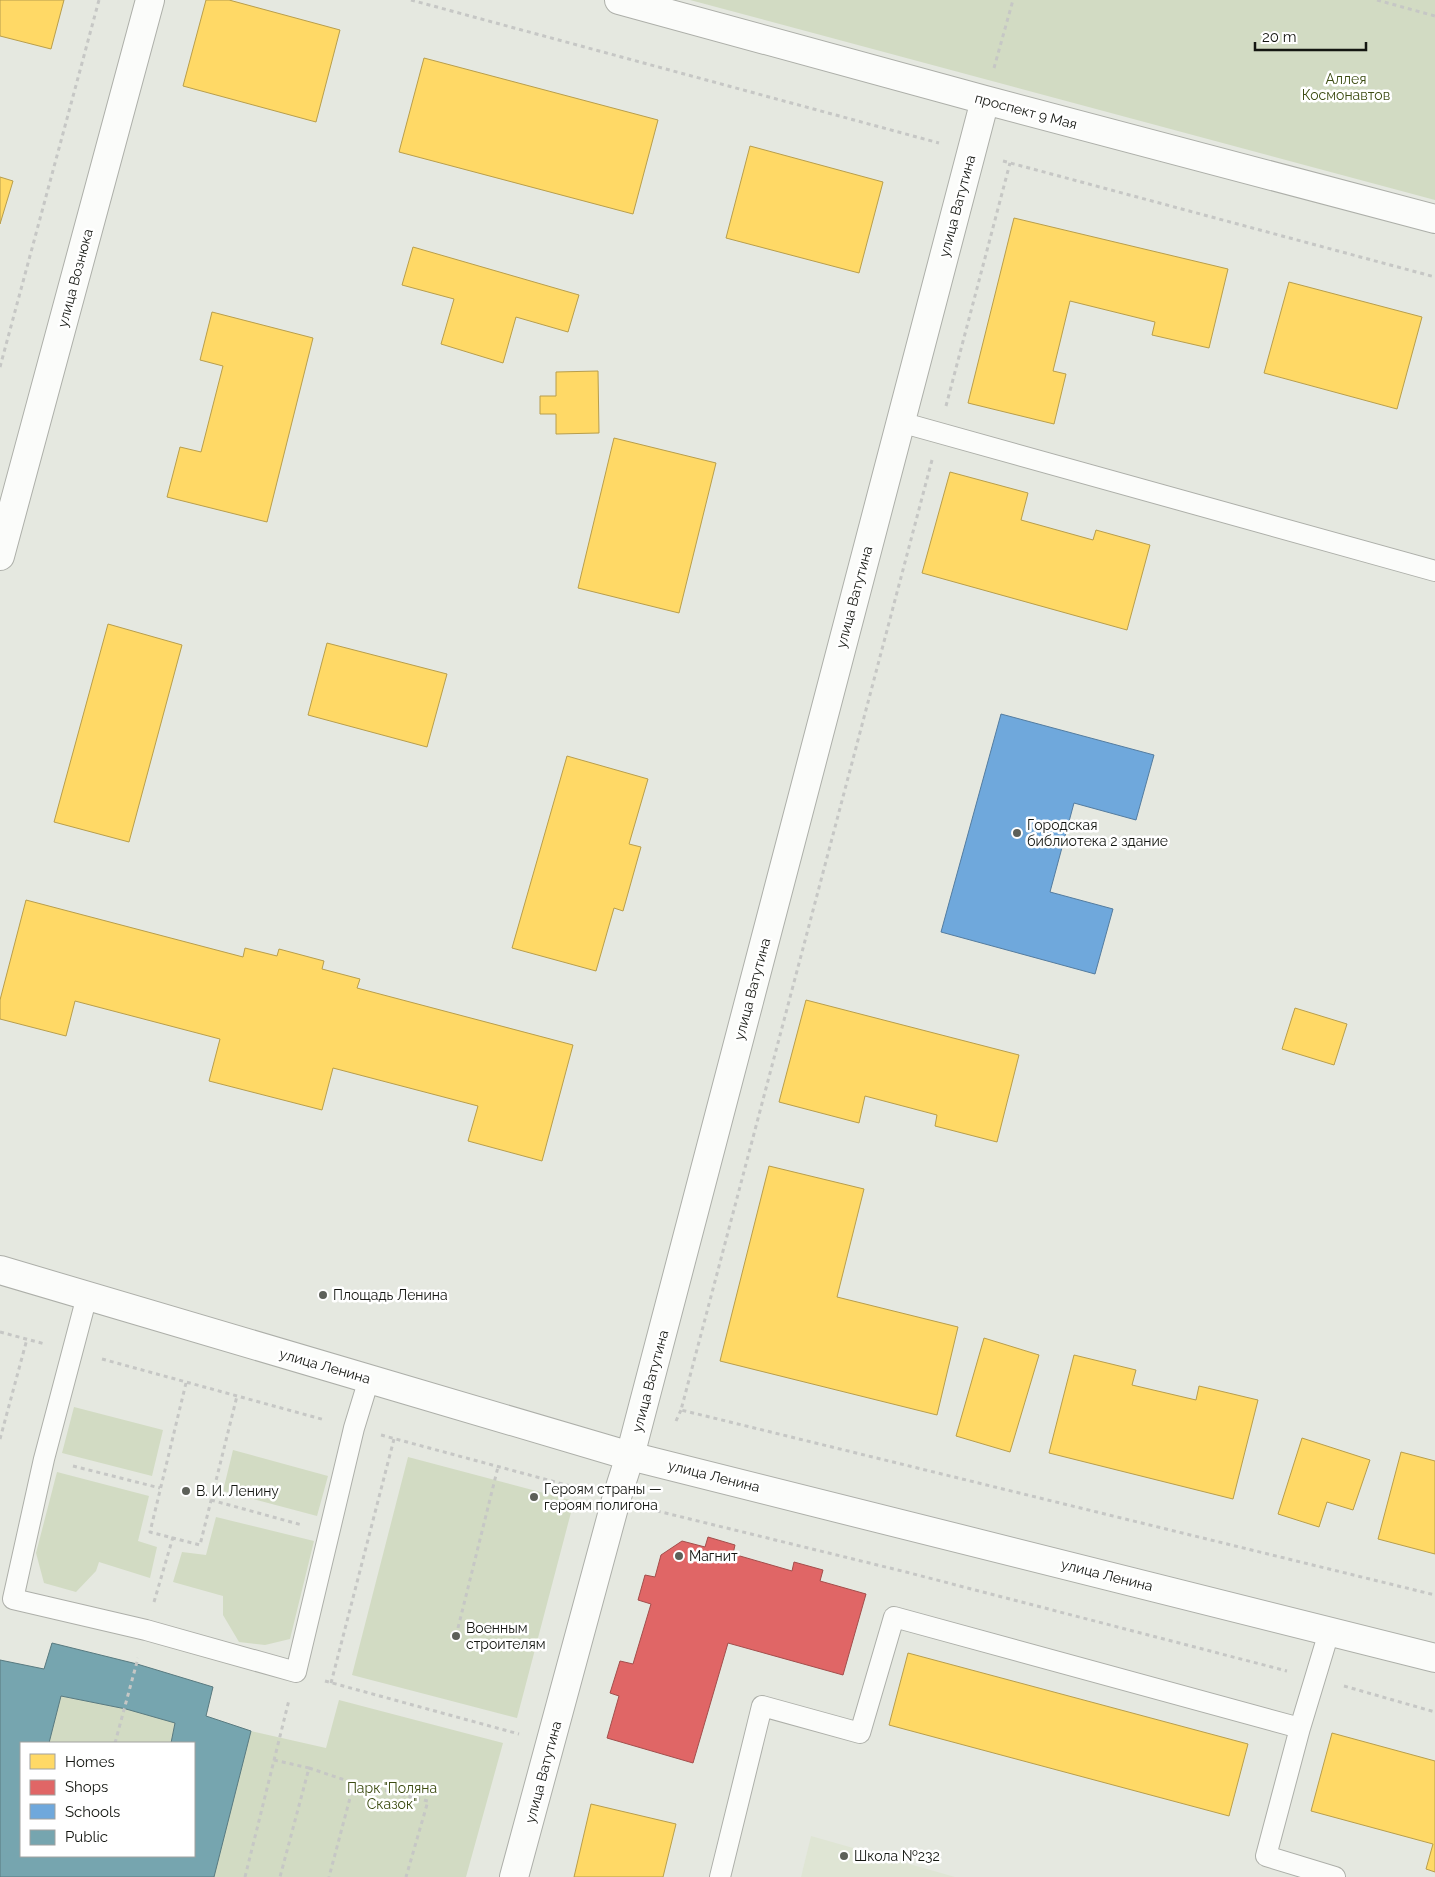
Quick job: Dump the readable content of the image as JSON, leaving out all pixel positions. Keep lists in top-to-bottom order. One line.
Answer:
{"streets":{"street":["проспект 9 Мая","улица Ватутина","улица Вознюка","улица Ленина"]},"crossings":[["проспект 9 Мая","улица Ватутина"],["улица Ватутина","улица Ленина"]],"parks":["Аллея Космонавтов","Парк \"Поляна Сказок\""],"places":["Городская библиотека 2 здание","Площадь Ленина","В. И. Ленину","Героям страны — героям полигона","Магнит","Военным строителям","Школа №232"],"legend":["Homes","Shops","Schools","Public"],"scale_bar":"20 m"}
